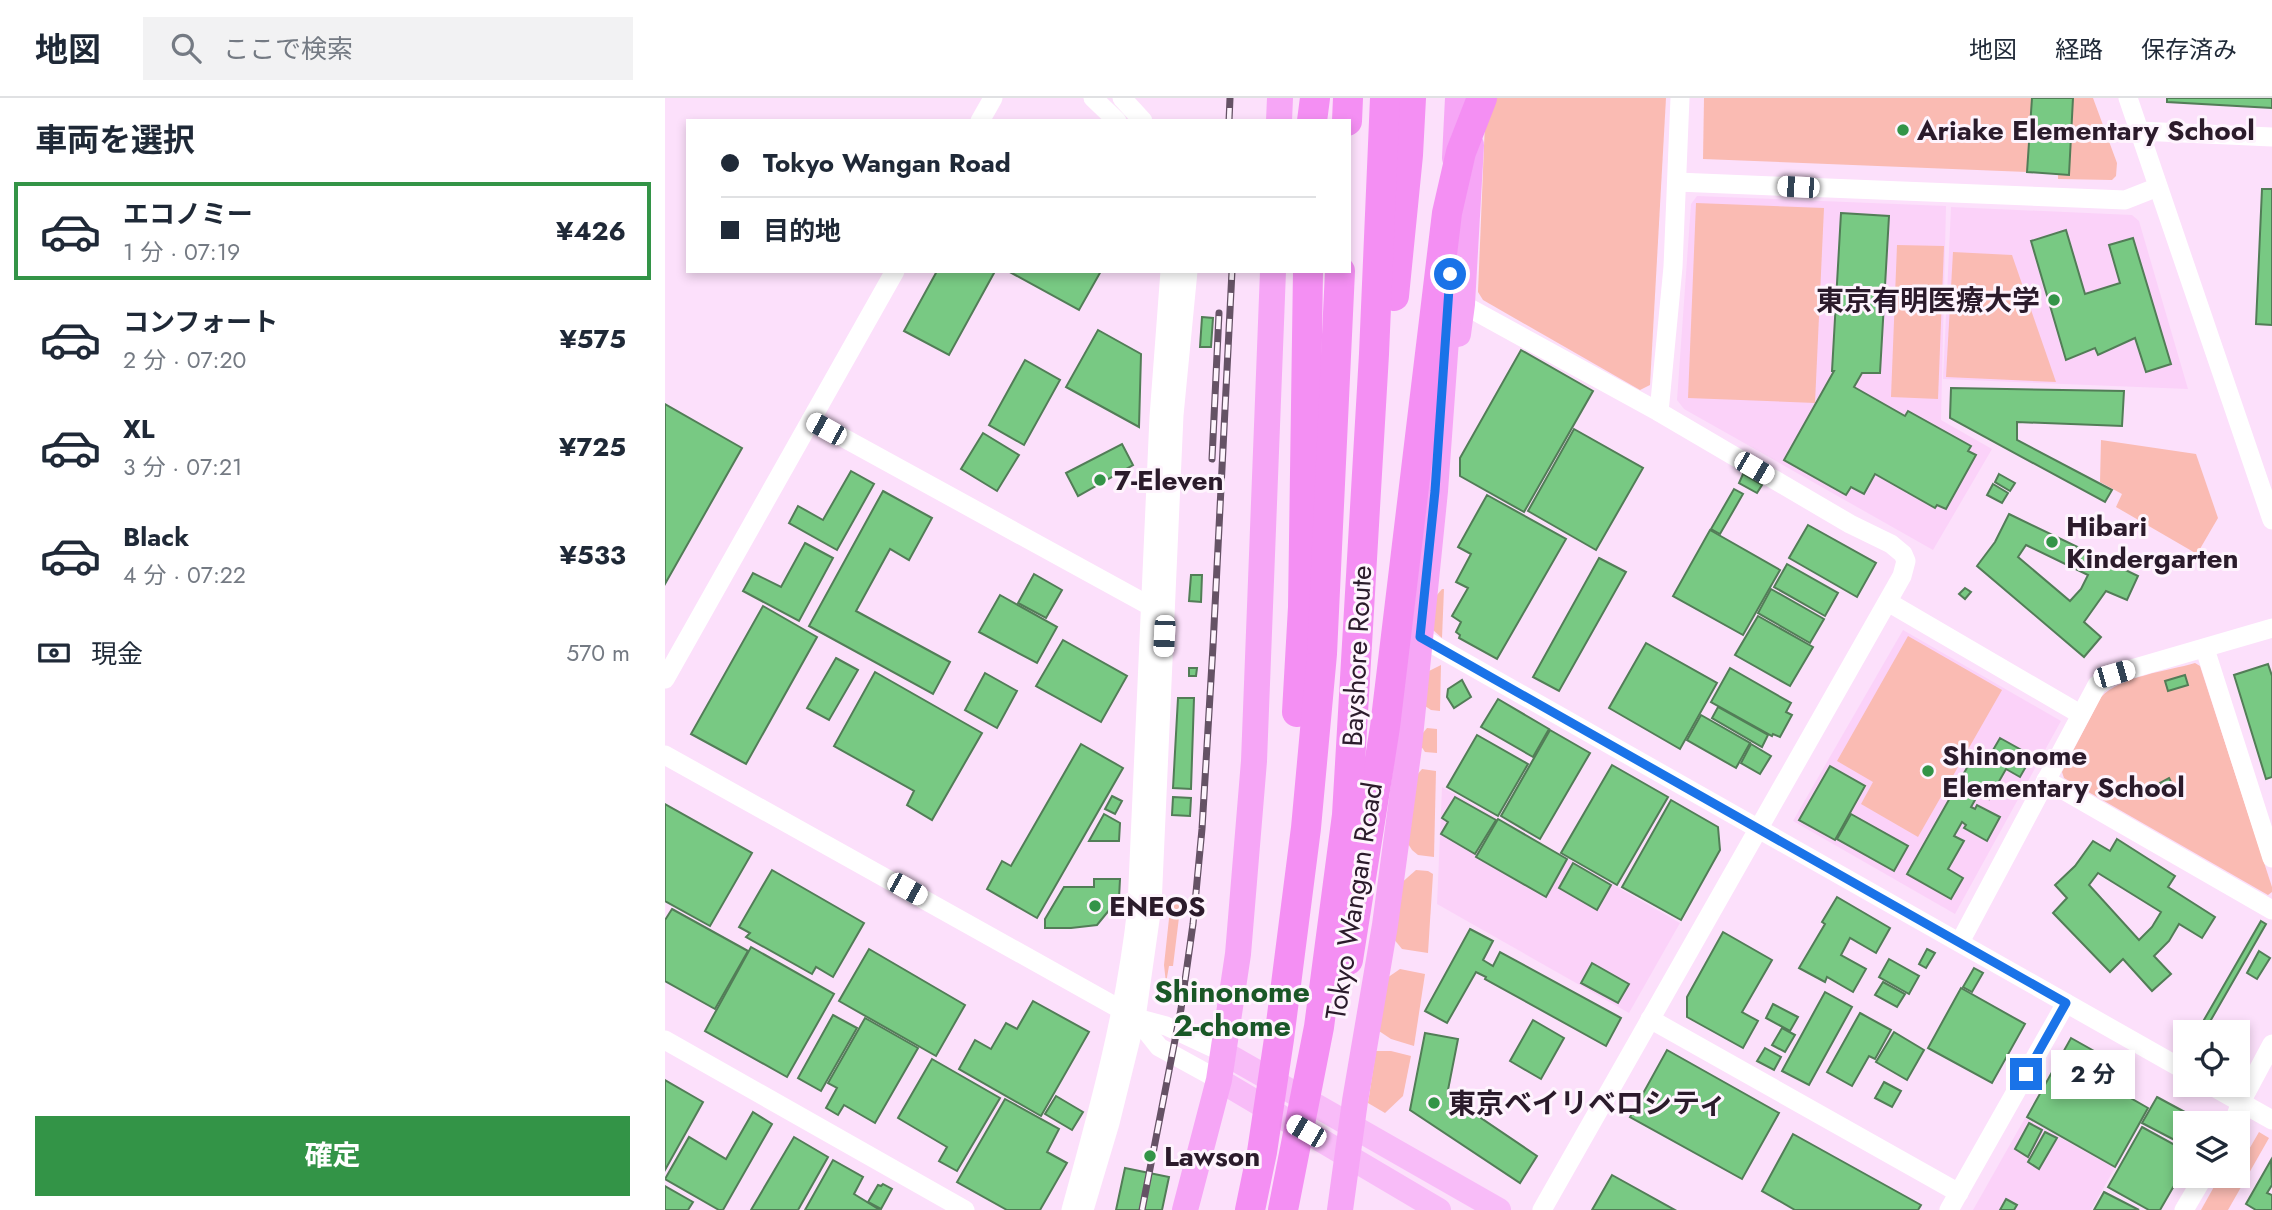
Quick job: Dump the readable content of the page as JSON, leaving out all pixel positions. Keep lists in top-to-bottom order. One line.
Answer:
{"streets":{"highway":["Bayshore Route","Tokyo Wangan Road"]},"districts":["Shinonome 2-chome"],"places":["Ariake Elementary School","東京有明医療大学","7-Eleven","Hibari Kindergarten","Shinonome Elementary School","ENEOS","東京ベイリベロシティ","Lawson"],"page":{"header":"地図","search":"ここで検索","nav":["地図","経路","保存済み"],"heading":"車両を選択","banner":["Tokyo Wangan Road","目的地"],"list":[{"name":"エコノミー","note":"1 分 · 07:19","value":"¥426"},{"name":"コンフォート","note":"2 分 · 07:20","value":"¥575"},{"name":"XL","note":"3 分 · 07:21","value":"¥725"},{"name":"Black","note":"4 分 · 07:22","value":"¥533"}],"pay":["現金","570 m"],"bubble":"2 分","buttons":"確定"}}
